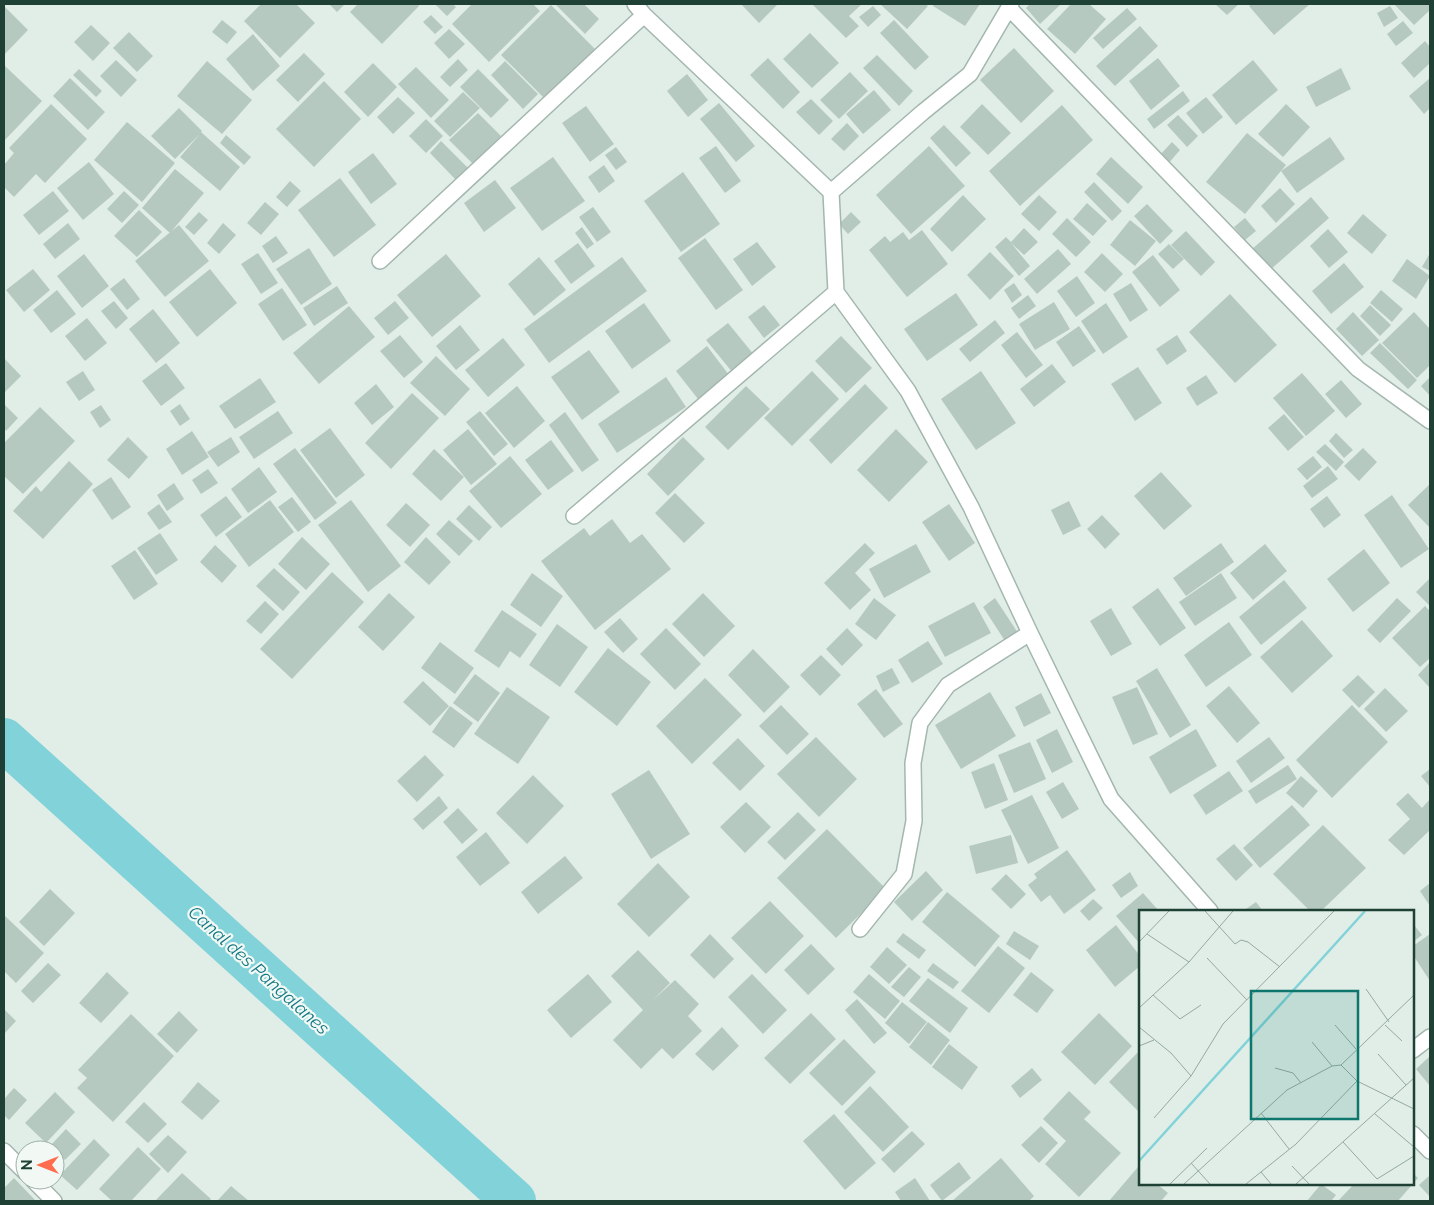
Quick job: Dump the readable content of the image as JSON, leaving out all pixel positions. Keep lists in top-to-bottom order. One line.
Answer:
{"water":["Canal des Pangalanes"],"north":"left"}
